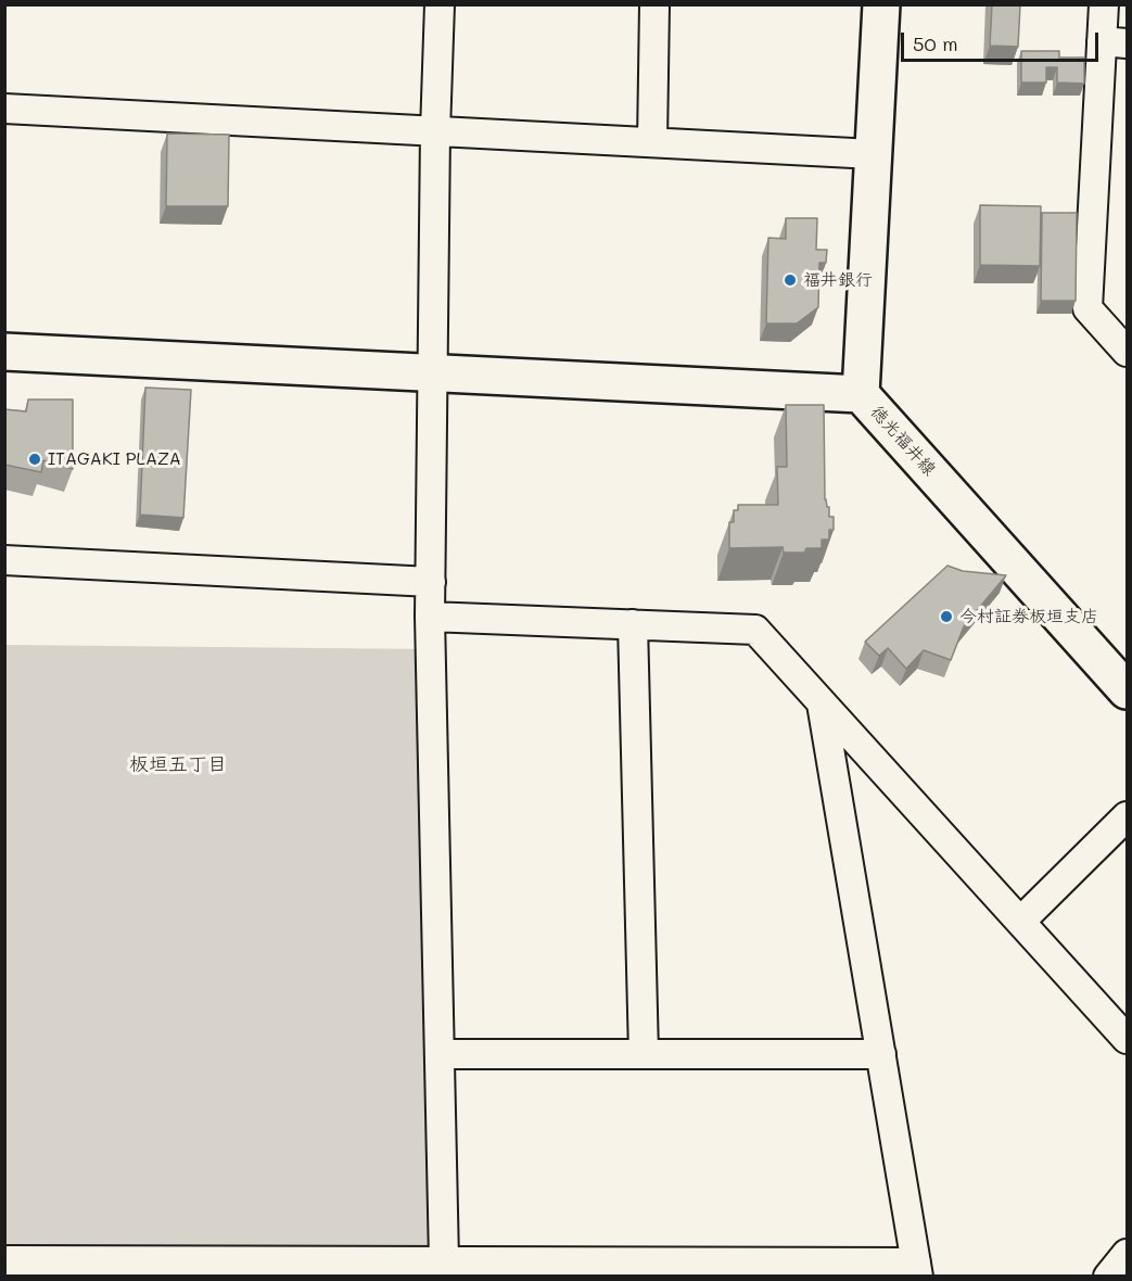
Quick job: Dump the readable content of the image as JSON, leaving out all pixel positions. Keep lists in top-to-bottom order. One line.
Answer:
{"streets":{"street":["徳光福井線"]},"districts":["板垣五丁目"],"places":["福井銀行","ITAGAKI PLAZA","今村証券板垣支店"],"scale_bar":"50 m"}
